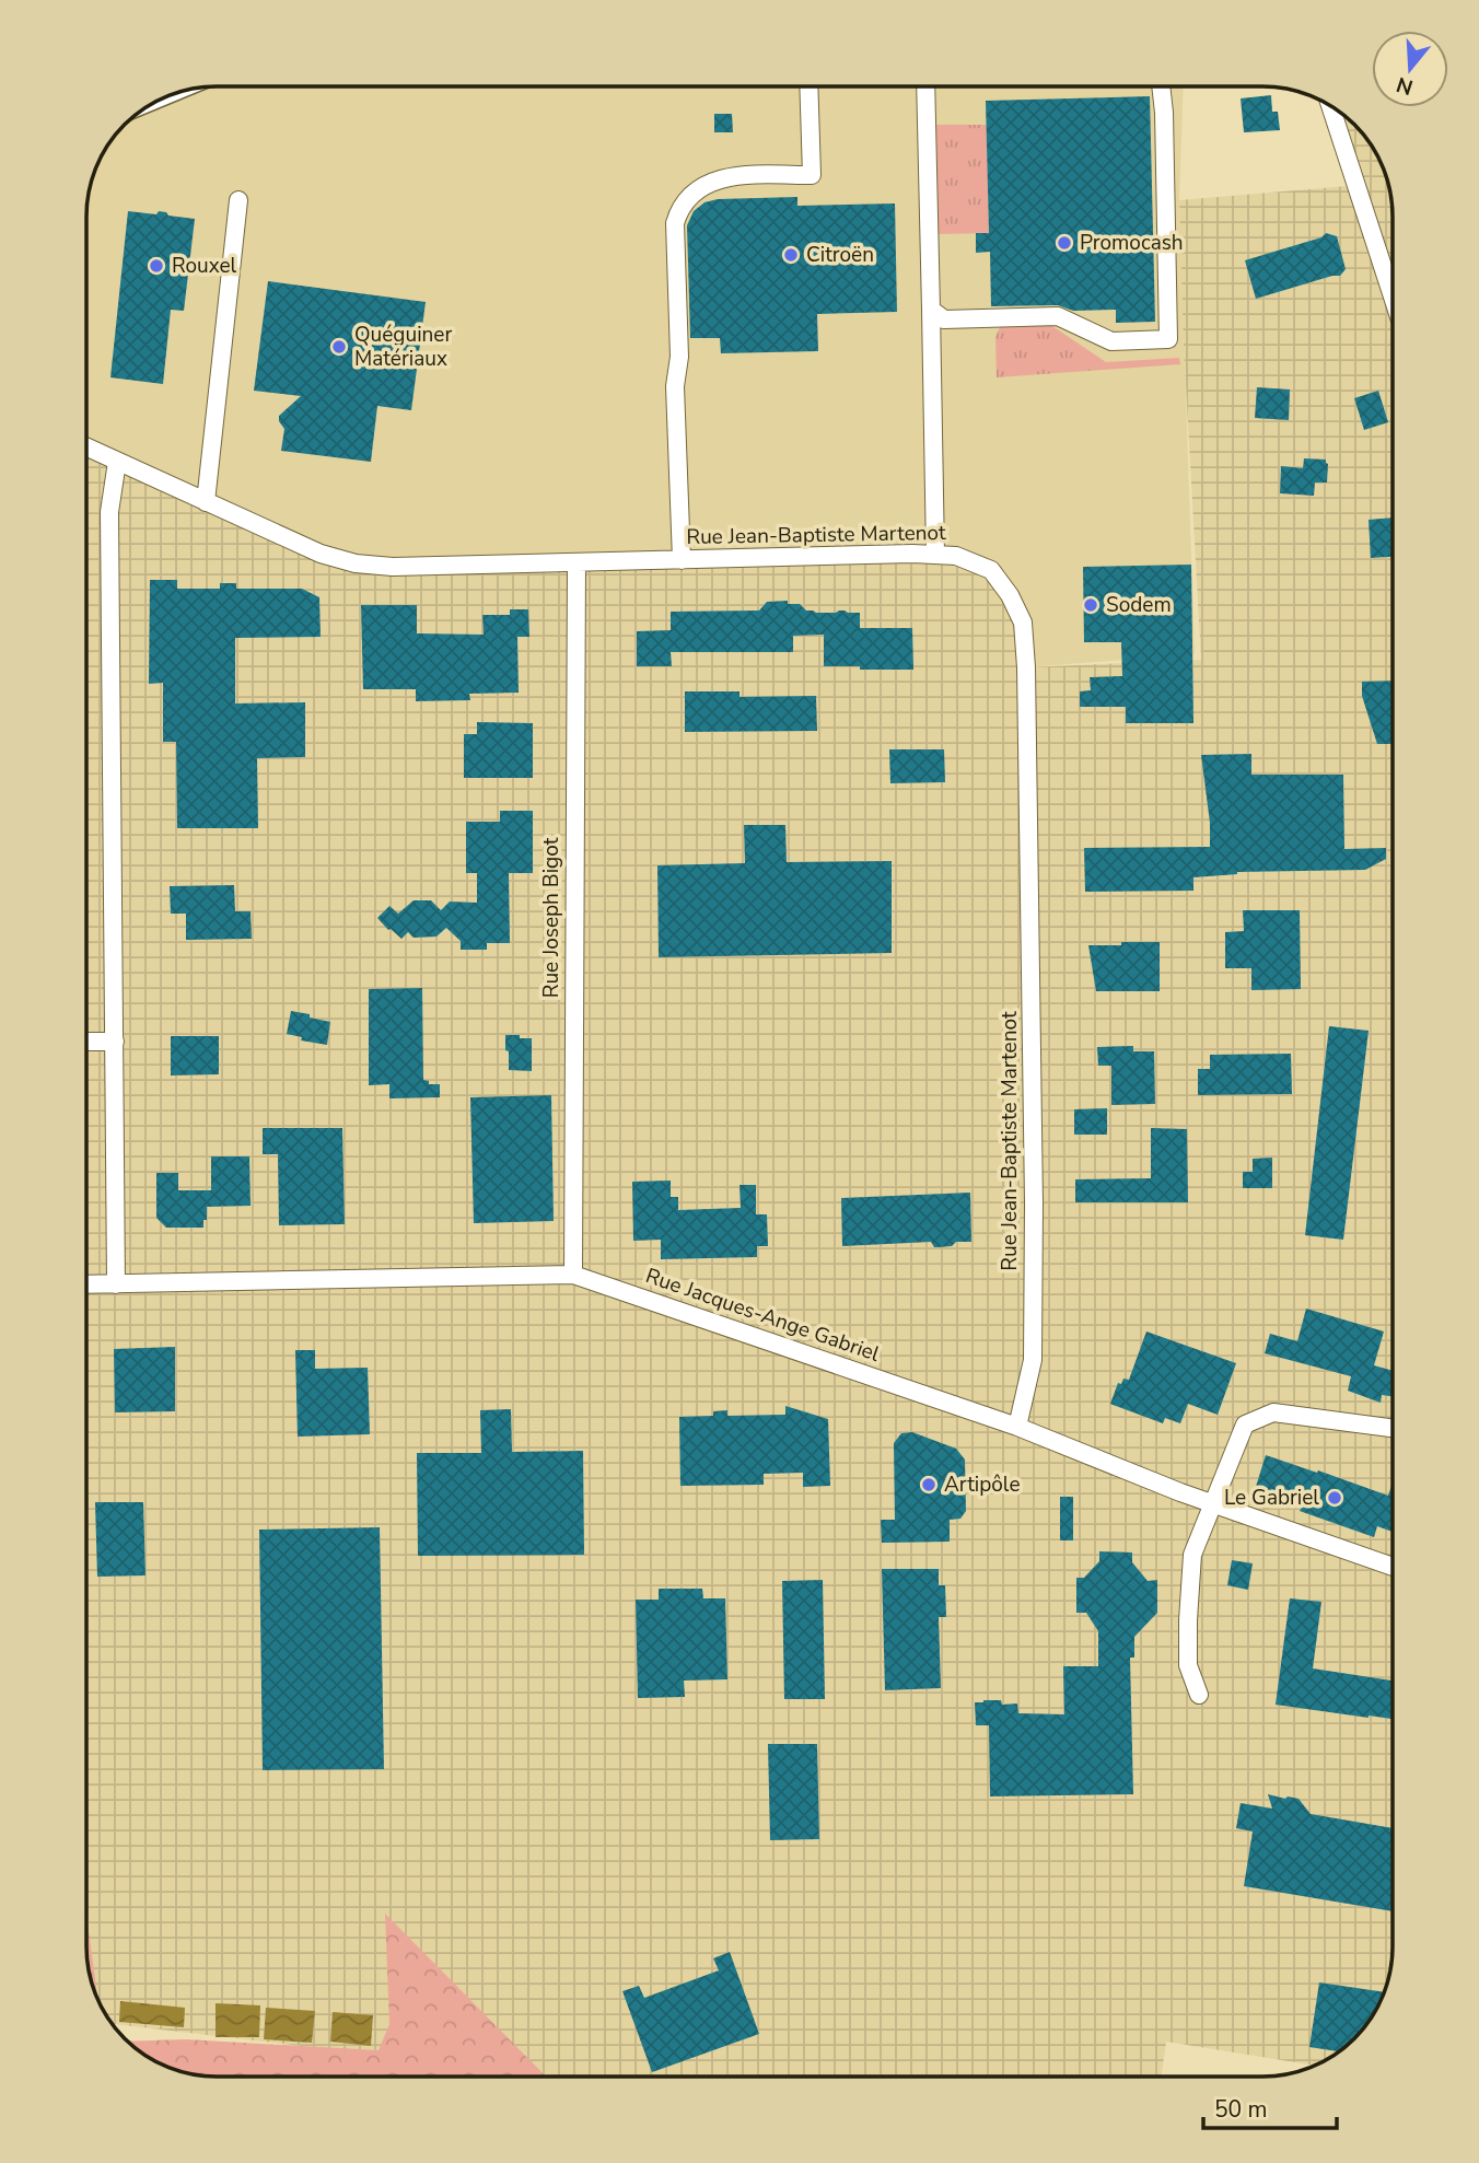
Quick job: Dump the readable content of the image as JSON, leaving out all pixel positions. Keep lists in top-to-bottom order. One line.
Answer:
{"streets":{"street":["Rue Jean-Baptiste Martenot","Rue Joseph Bigot","Rue Jacques-Ange Gabriel"]},"crossings":[["Rue Jean-Baptiste Martenot","Rue Joseph Bigot"],["Rue Jean-Baptiste Martenot","Rue Jacques-Ange Gabriel"],["Rue Joseph Bigot","Rue Jacques-Ange Gabriel"]],"places":["Promocash","Citroën","Rouxel","Quéguiner Matériaux","Sodem","Artipôle","Le Gabriel"],"scale_bar":"50 m","north":"bottom"}
